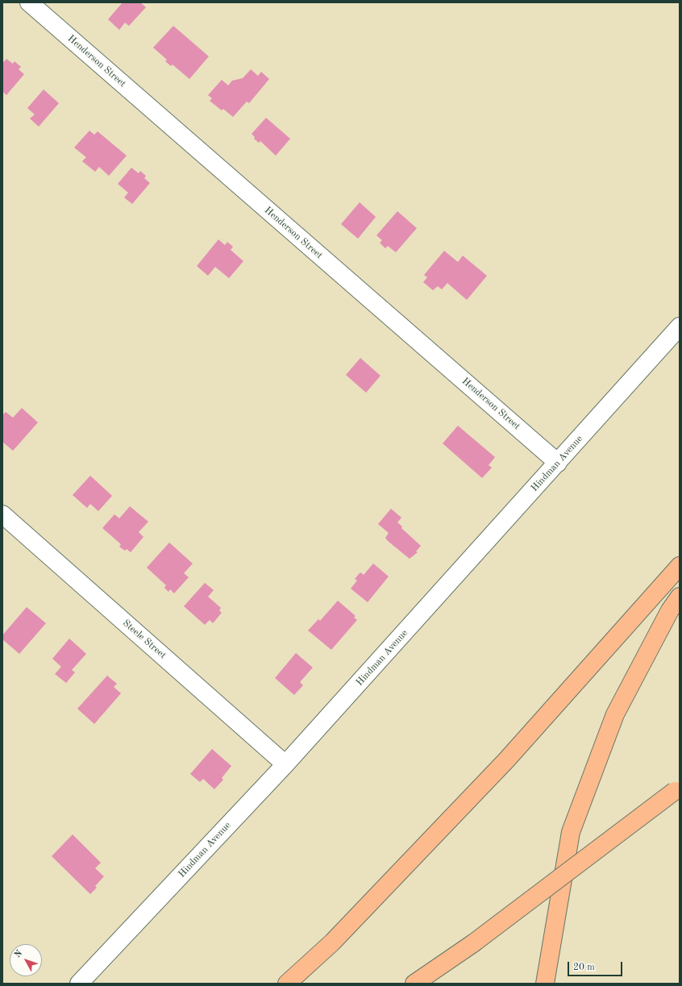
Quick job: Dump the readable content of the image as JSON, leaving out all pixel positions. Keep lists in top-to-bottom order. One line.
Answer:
{"streets":{"street":["Henderson Street","Hindman Avenue","Steele Street"]},"crossings":[["Henderson Street","Hindman Avenue"],["Hindman Avenue","Steele Street"]],"scale_bar":"20 m","north":"top left"}
